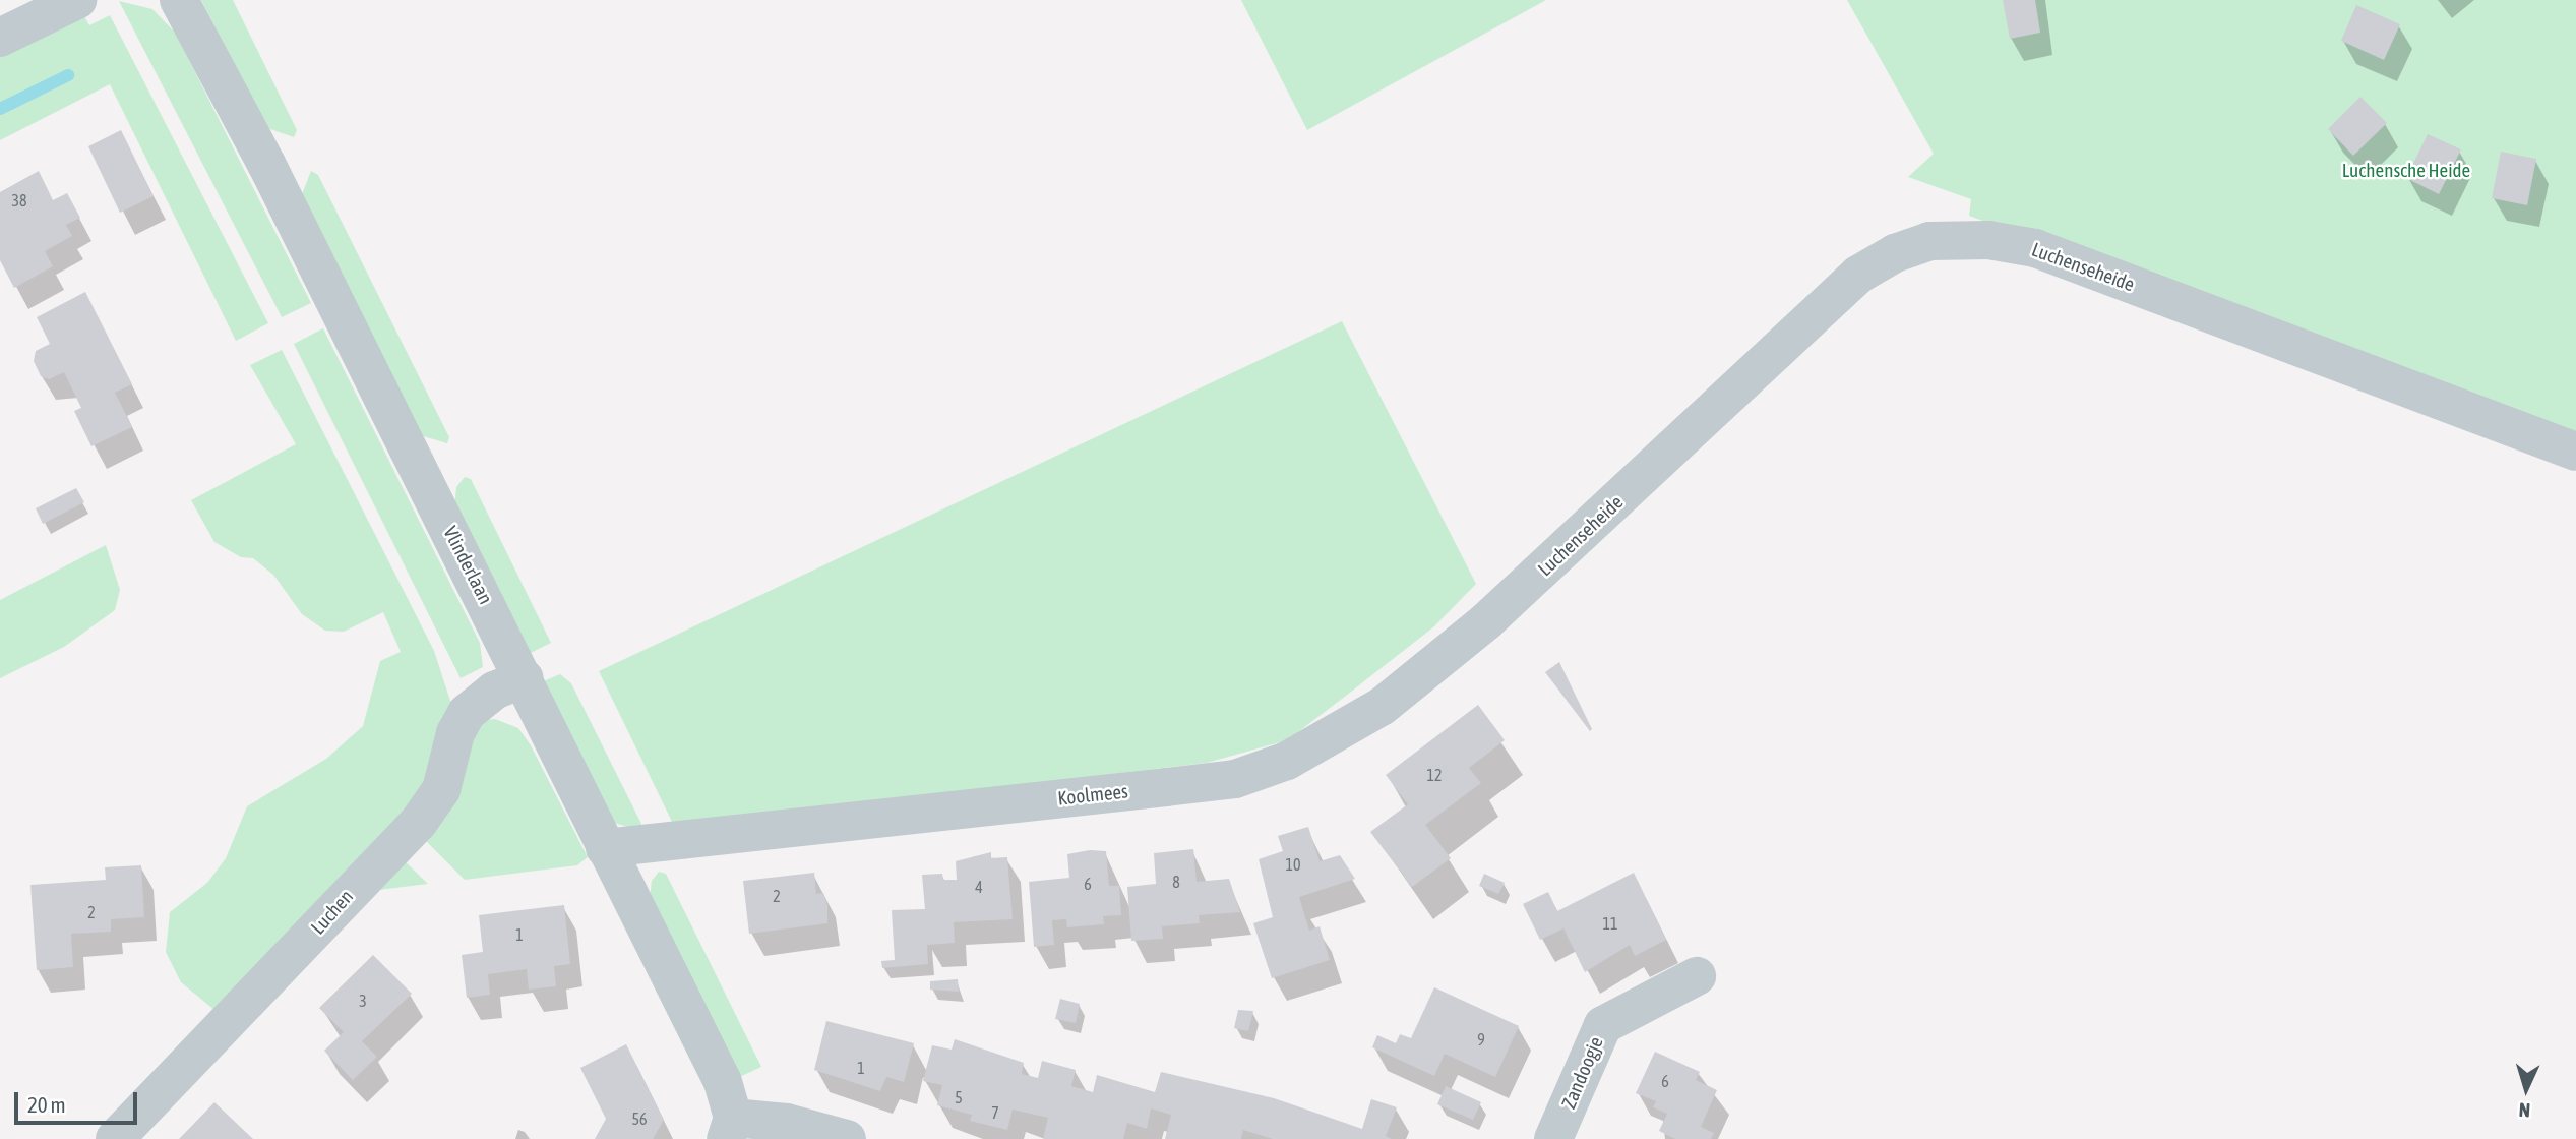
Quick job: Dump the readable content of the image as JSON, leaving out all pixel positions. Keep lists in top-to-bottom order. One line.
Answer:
{"streets":{"street":["Luchenseheide","Vlinderlaan","Koolmees","Luchen","Zandoogje"]},"crossings":[["Luchenseheide","Koolmees"],["Vlinderlaan","Koolmees"],["Vlinderlaan","Luchen"]],"parks":["Luchensche Heide"],"house_numbers":["38","12","10","8","6","4","2","2","11","1","3","9","1","6","5","7","56"],"scale_bar":"20 m","north":"bottom"}
